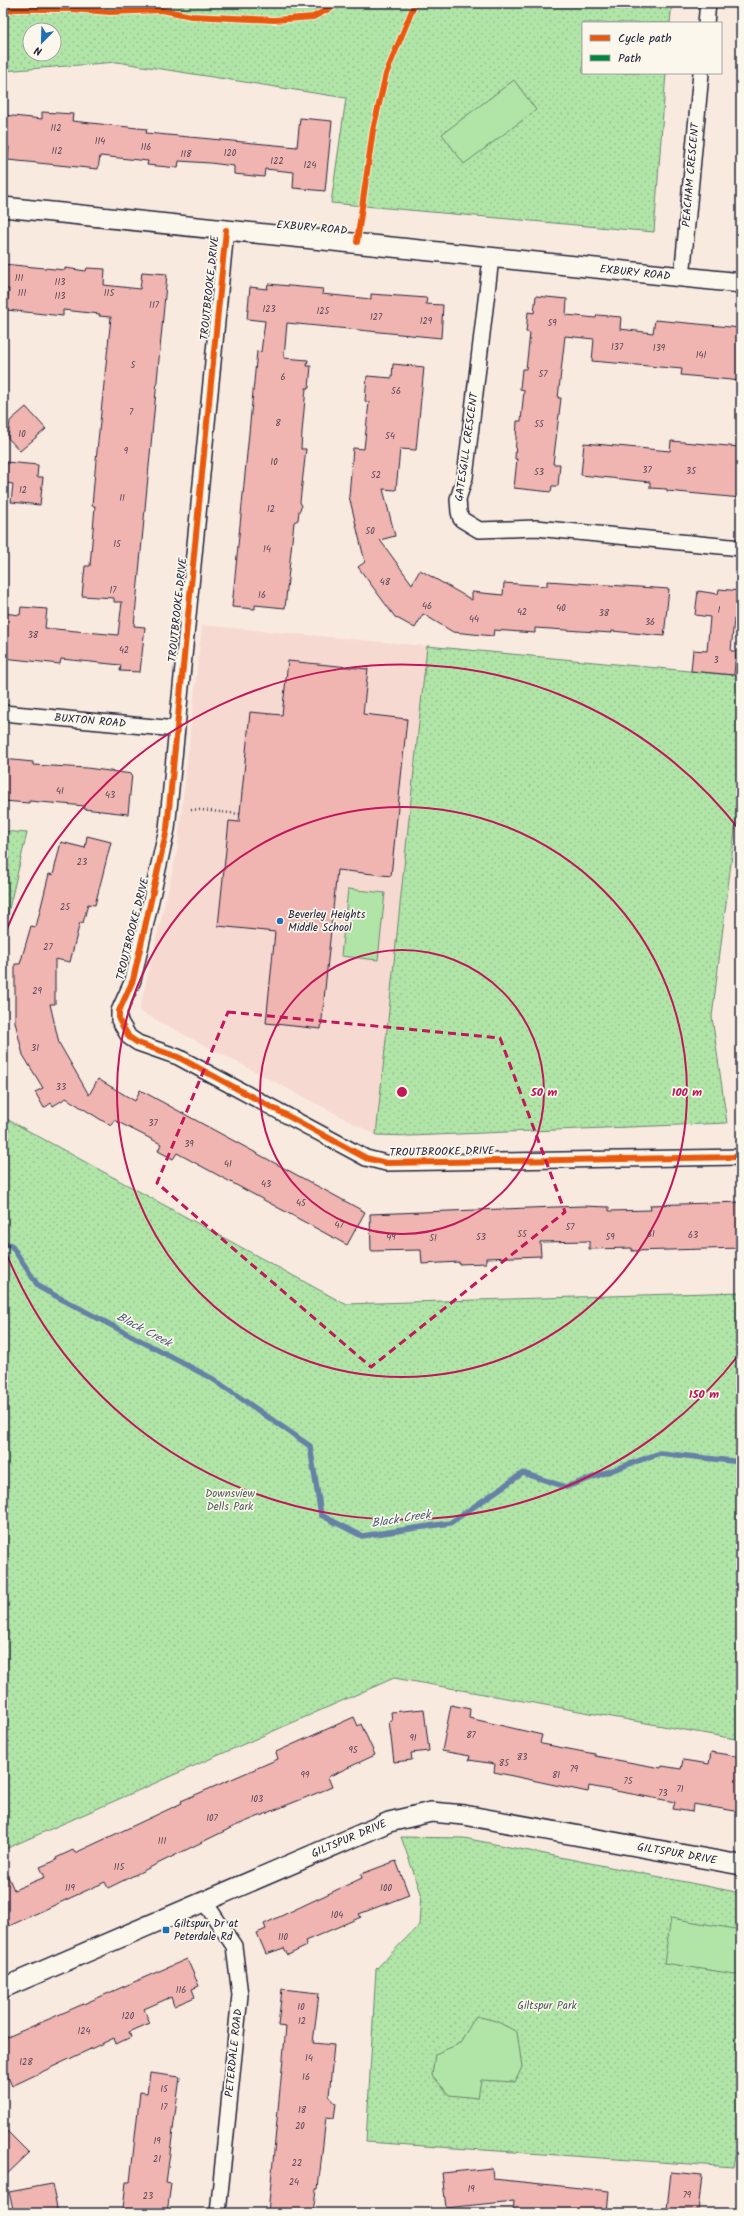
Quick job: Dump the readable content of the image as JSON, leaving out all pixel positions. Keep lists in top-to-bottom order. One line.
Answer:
{"streets":{"street":["PEACHAM CRESCENT","EXBURY ROAD","TROUTBROOKE DRIVE","GATESGILL CRESCENT","BUXTON ROAD","GILTSPUR DRIVE","PETERDALE ROAD"]},"crossings":[["PEACHAM CRESCENT","EXBURY ROAD"],["EXBURY ROAD","TROUTBROOKE DRIVE"],["EXBURY ROAD","GATESGILL CRESCENT"],["TROUTBROOKE DRIVE","BUXTON ROAD"],["GILTSPUR DRIVE","PETERDALE ROAD"]],"water":["Black Creek"],"parks":["Downsview Dells Park","Giltspur Park"],"places":{"other":["Beverley Heights Middle School"],"transit":["Giltspur Dr at Peterdale Rd"]},"house_numbers":["112","114","116","112","120","118","122","124","111","113","111","115","113","117","123","125","127","129","59","137","139","141","5","57","6","56","7","8","55","10","54","9","10","37","35","53","52","12","11","12","50","15","14","48","17","16","46","40","1","42","38","44","36","38","42","3","41","43","23","25","27","29","31","33","37","39","41","43","45","47","57","55","61","63","49","53","59","51","87","91","95","83","85","79","99","81","75","71","73","103","107","111","115","119","100","104","110","116","10","120","12","124","14","128","16","15","17","18","20","19","21","22","24","19","79","23"],"legend":["Cycle path","Path"],"north":"bottom left","rings":["50 m","100 m","150 m"]}
